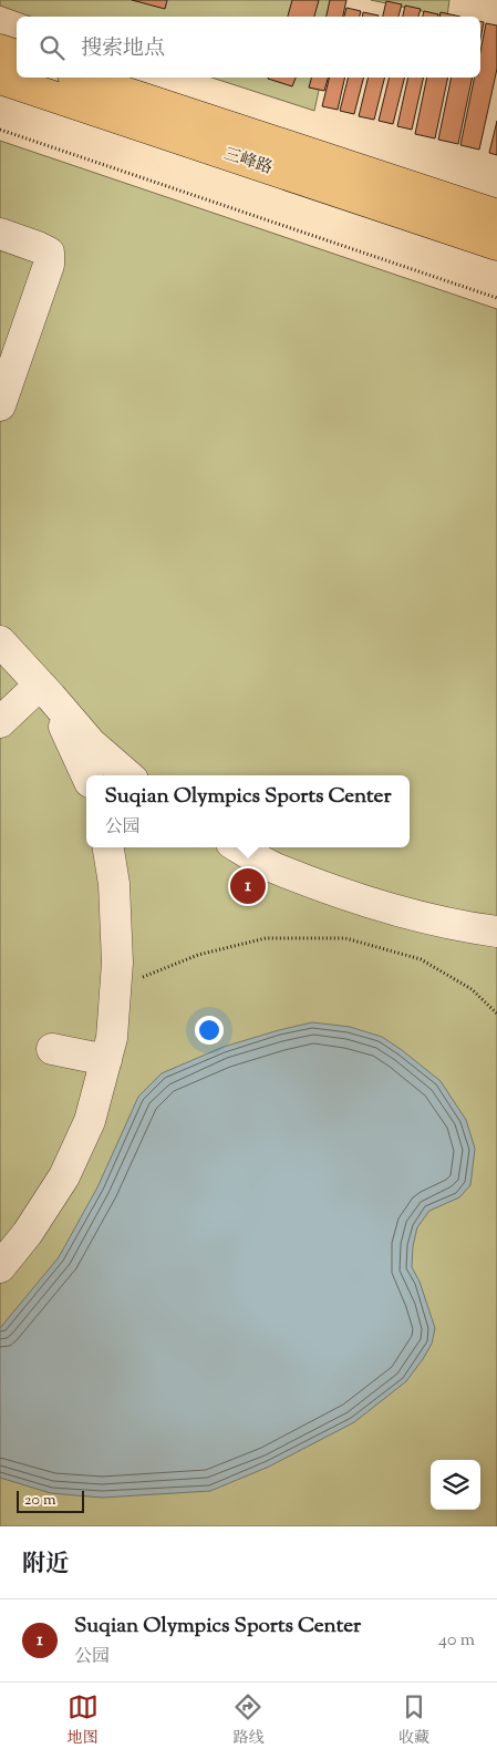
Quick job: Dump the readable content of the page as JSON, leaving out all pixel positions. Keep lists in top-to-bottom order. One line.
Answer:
{"streets":{"main road":["三峰路"]},"scale_bar":"20 m","page":{"search":"搜索地点","popup":["Suqian Olympics Sports Center","公园"],"pins":"1","scale":"20 m","heading":"附近","list":[{"mark":"1","name":"Suqian Olympics Sports Center","note":"公园","value":"40 m"}],"nav":["地图","路线","收藏"]}}
